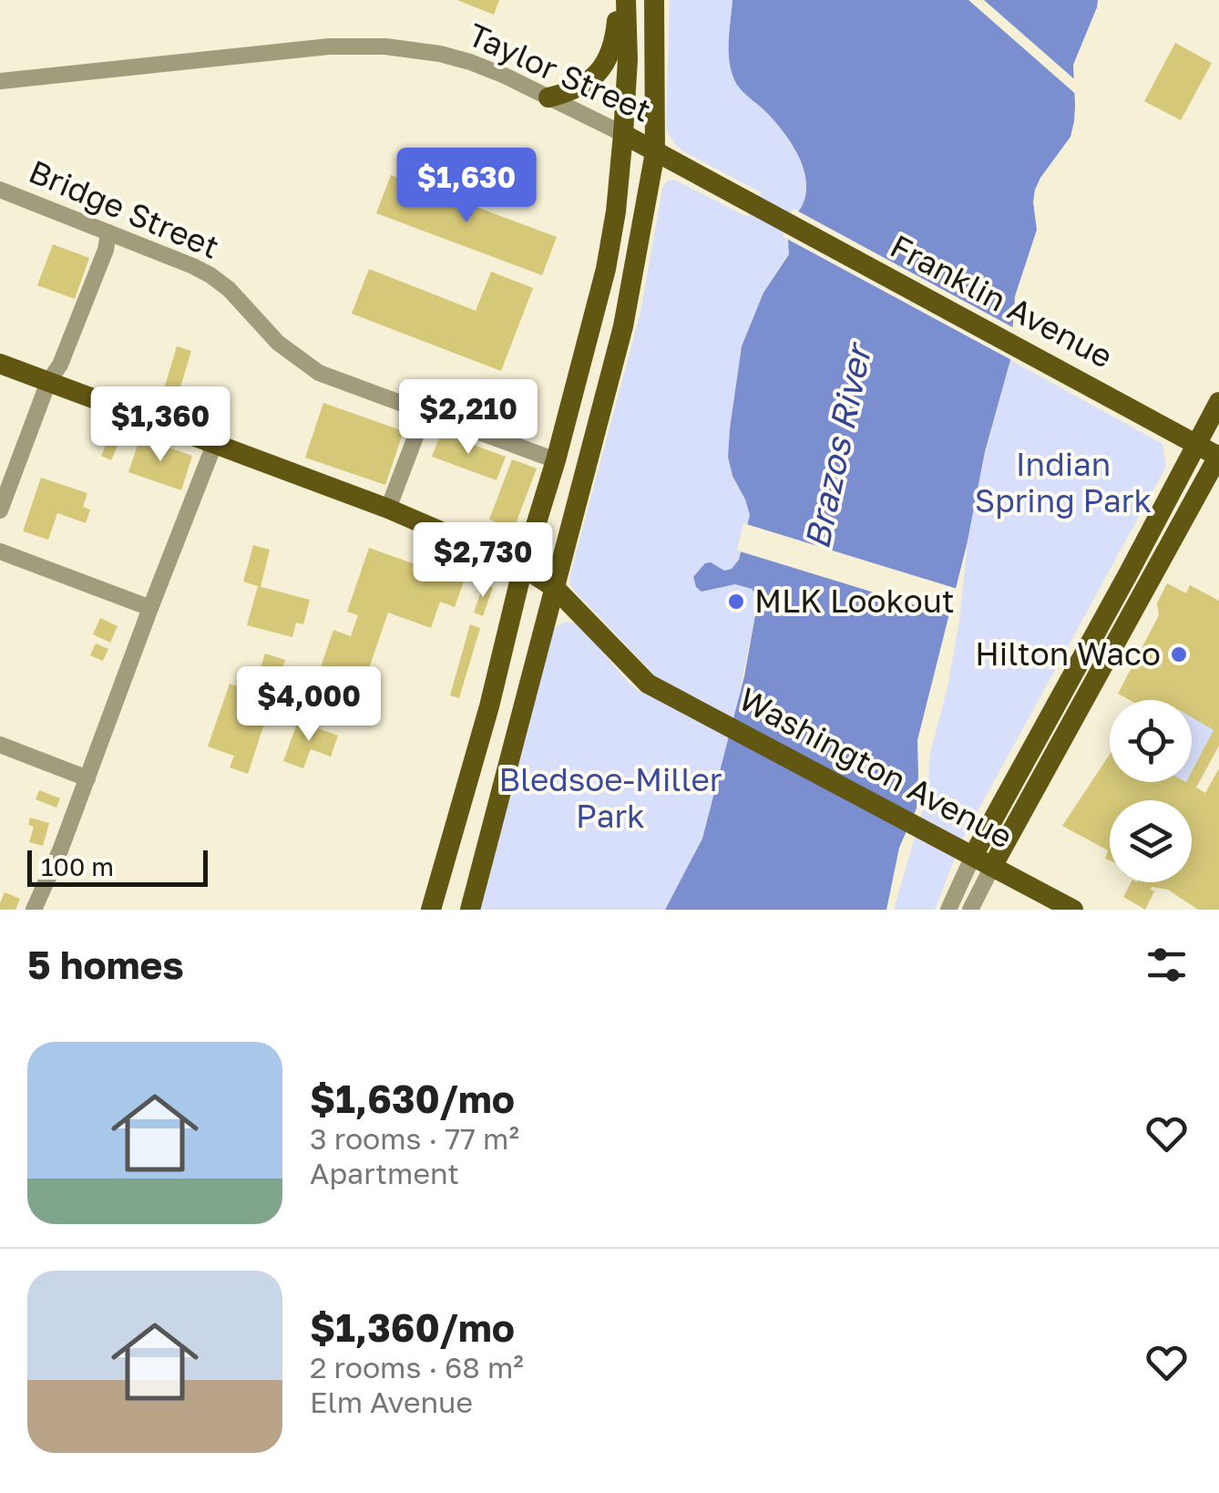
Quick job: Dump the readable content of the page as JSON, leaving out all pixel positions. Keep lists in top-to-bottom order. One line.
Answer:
{"streets":{"main road":["Taylor Street","Franklin Avenue","Washington Avenue"],"street":["Bridge Street"]},"crossings":[["Taylor Street","Franklin Avenue"]],"water":["Brazos River"],"parks":["Indian Spring Park","Bledsoe-Miller Park"],"places":["MLK Lookout","Hilton Waco"],"scale_bar":"100 m","page":{"price":["$1,630","$2,210","$1,360","$2,730","$4,000"],"scale":"100 m","heading":"5 homes","list":[{"name":"$1,630/mo","note":"3 rooms · 77 m² · Apartment"},{"name":"$1,360/mo","note":"2 rooms · 68 m² · Elm Avenue"}]}}
